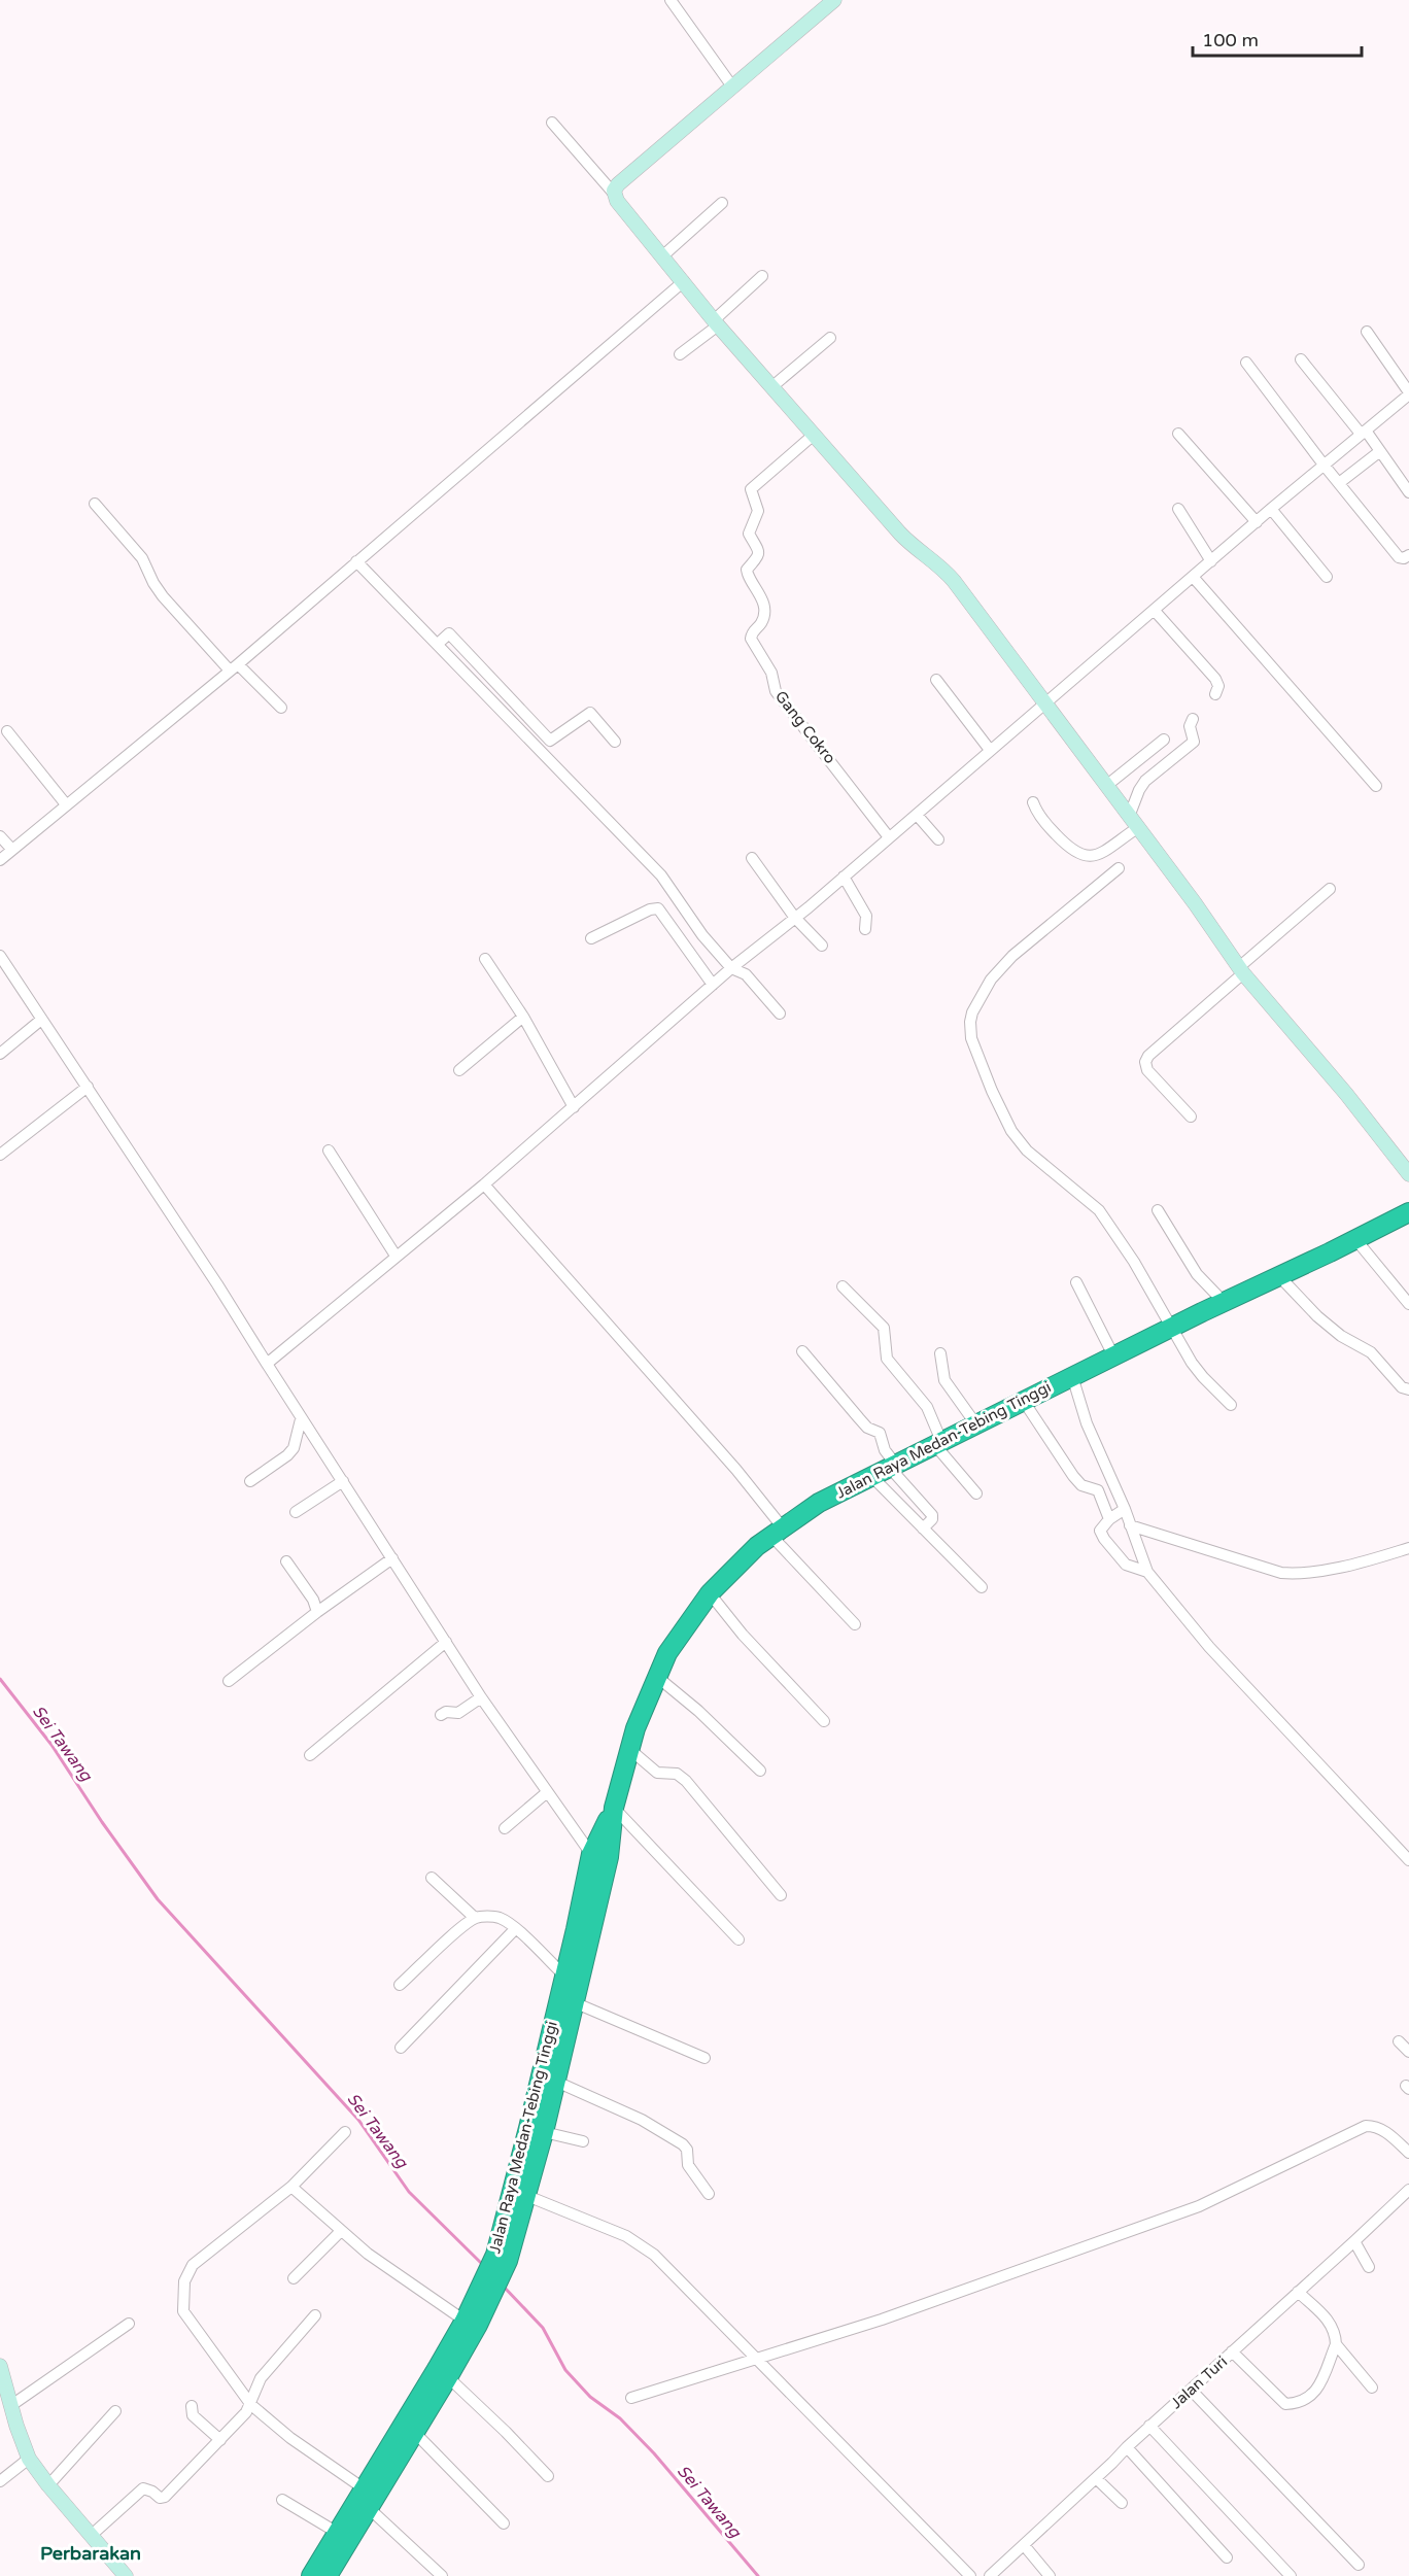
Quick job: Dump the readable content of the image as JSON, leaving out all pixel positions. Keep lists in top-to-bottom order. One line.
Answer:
{"streets":{"highway":["Jalan Raya Medan-Tebing Tinggi"],"street":["Gang Cokro","Jalan Turi"]},"districts":["Perbarakan"],"water":["Sei Tawang"],"scale_bar":"100 m"}
